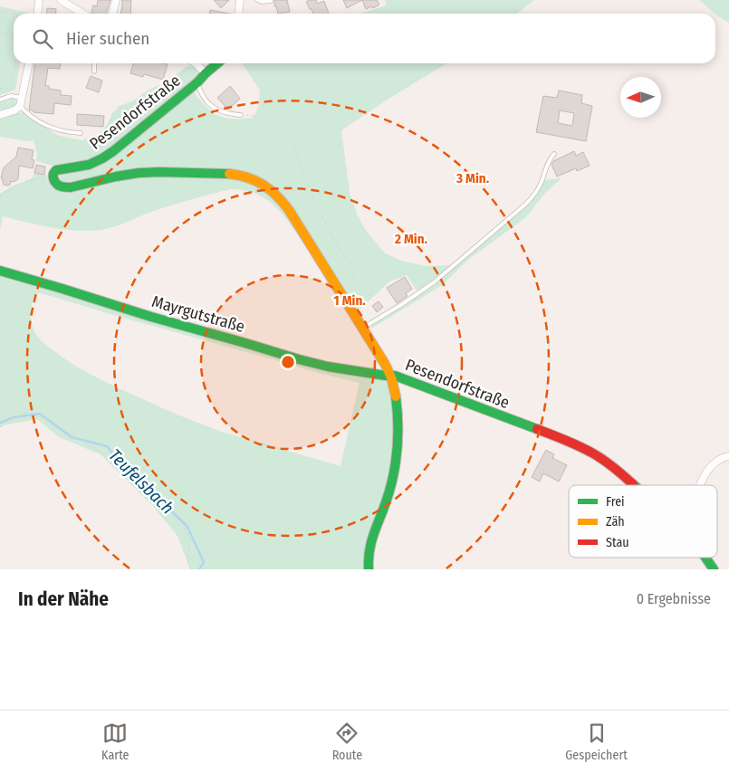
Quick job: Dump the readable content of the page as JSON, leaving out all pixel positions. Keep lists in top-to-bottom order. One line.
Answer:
{"streets":{"street":["Pesendorfstraße","Mayrgutstraße"]},"crossings":[["Pesendorfstraße","Mayrgutstraße"]],"water":["Teufelsbach"],"legend":["Frei","Zäh","Stau"],"north":"left","page":{"search":"Hier suchen","heading":["In der Nähe","0 Ergebnisse"],"nav":["Karte","Route","Gespeichert"]},"rings":["3 Min.","2 Min.","1 Min."]}
